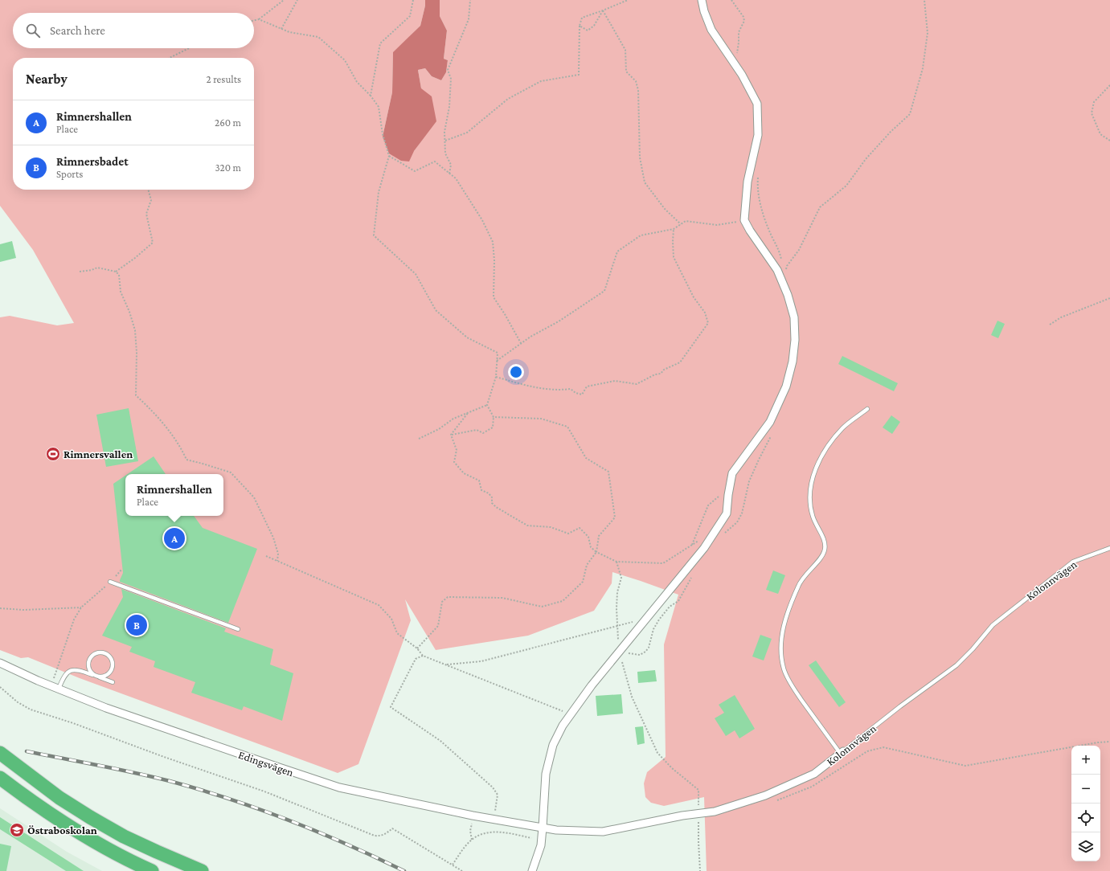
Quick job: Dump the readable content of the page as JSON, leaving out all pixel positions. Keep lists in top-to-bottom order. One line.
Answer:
{"streets":{"street":["Kolonnvägen","Edingsvägen"]},"crossings":[["Kolonnvägen","Edingsvägen"]],"places":{"sports":["Rimnersvallen"],"school or university":["Östraboskolan"]},"page":{"search":"Search here","heading":["Nearby","2 results"],"list":[{"mark":"A","name":"Rimnershallen","note":"Place","value":"260 m"},{"mark":"B","name":"Rimnersbadet","note":"Sports","value":"320 m"}],"popup":["Rimnershallen","Place"],"pins":["A","B"],"map_buttons":["+","−"]}}
